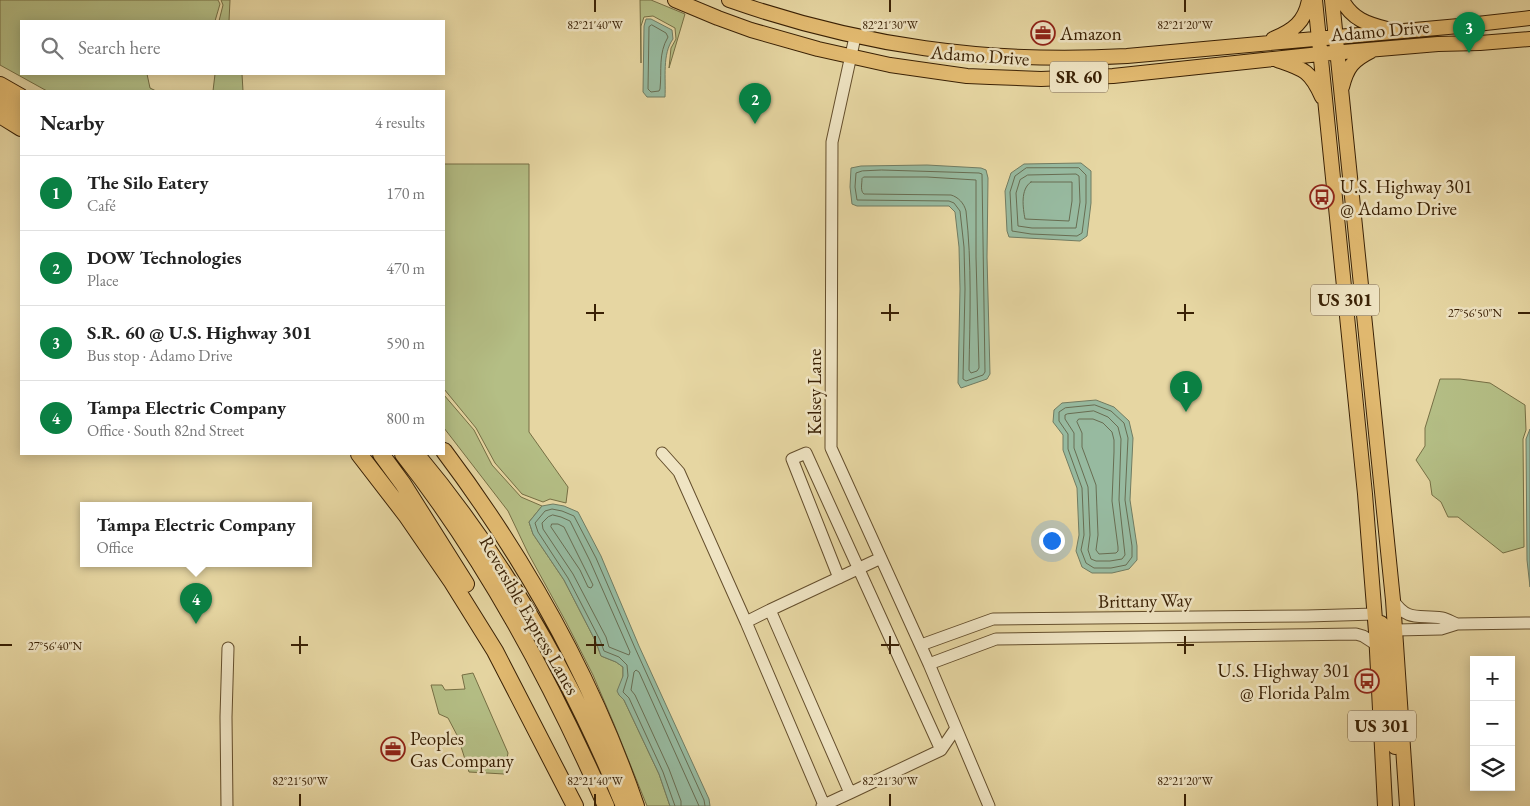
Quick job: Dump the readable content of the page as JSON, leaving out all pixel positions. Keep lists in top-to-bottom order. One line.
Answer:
{"streets":{"highway":["Reversible Express Lanes"],"main road":["Adamo Drive","SR 60","US 301"],"street":["Kelsey Lane","Brittany Way"]},"crossings":[["Adamo Drive","US 301"],["Adamo Drive","Kelsey Lane"],["US 301","Brittany Way"],["Kelsey Lane","Brittany Way"]],"places":{"office":["Amazon","Peoples Gas Company"],"bus stop":["U.S. Highway 301 @ Adamo Drive","U.S. Highway 301 @ Florida Palm"]},"page":{"pins":["3","2","1","4"],"search":"Search here","heading":["Nearby","4 results"],"list":[{"mark":"1","name":"The Silo Eatery","note":"Café","value":"170 m"},{"mark":"2","name":"DOW Technologies","note":"Place","value":"470 m"},{"mark":"3","name":"S.R. 60 @ U.S. Highway 301","note":"Bus stop · Adamo Drive","value":"590 m"},{"mark":"4","name":"Tampa Electric Company","note":"Office · South 82nd Street","value":"800 m"}],"popup":["Tampa Electric Company","Office"],"map_buttons":["+","−"]},"coordinates":["82°21'40\"W","82°21'30\"W","82°21'20\"W","27°56'50\"N","27°56'40\"N","82°21'50\"W"]}
